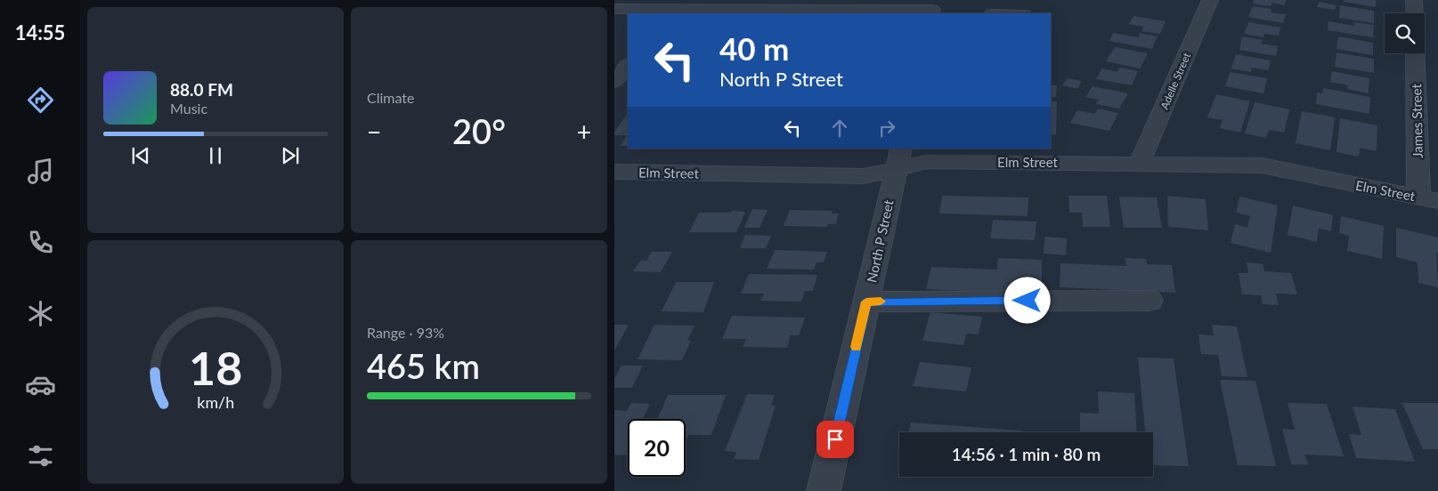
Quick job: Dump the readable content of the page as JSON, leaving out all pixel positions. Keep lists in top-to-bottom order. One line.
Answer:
{"streets":{"street":["Adelle Street","James Street","Elm Street","North P Street"]},"crossings":[["Adelle Street","Elm Street"],["James Street","Elm Street"],["Elm Street","North P Street"]],"page":{"tabs":"14:55","tile":["Climate",["Range · 93%","465 km"]],"turn":["40 m","North P Street"],"song":["88.0 FM","Music"],"heat":["−","20°","+"],"limit":"20","trip":"14:56 · 1 min · 80 m","gauge":["18","km/h"]}}
